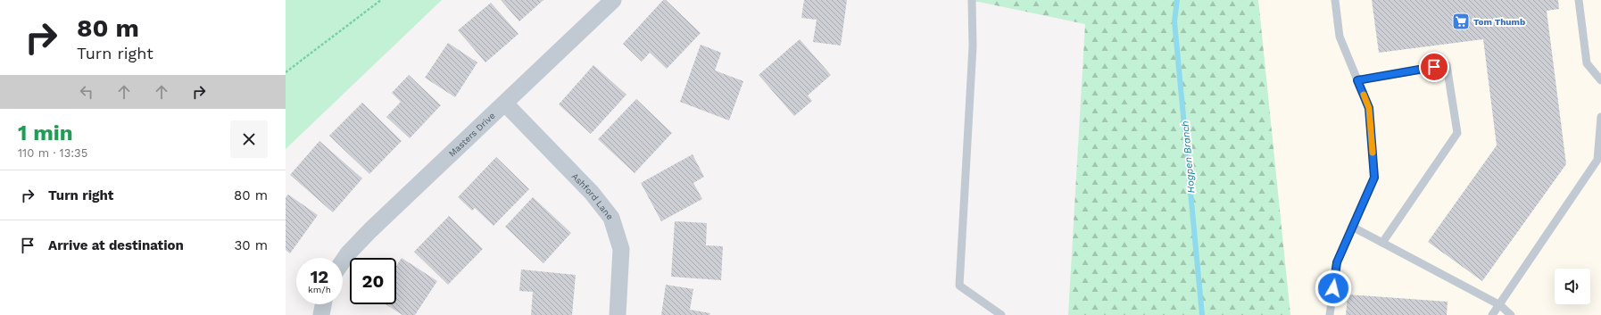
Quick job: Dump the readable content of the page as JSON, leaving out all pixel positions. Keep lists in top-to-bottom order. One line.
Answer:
{"streets":{"street":["Masters Drive","Ashford Lane"]},"crossings":[["Masters Drive","Ashford Lane"]],"water":["Hogpen Branch"],"places":{"supermarket":["Tom Thumb"]},"page":{"turn":["80 m","Turn right"],"heading":["1 min","110 m · 13:35"],"list":[{"name":"Turn right","value":"80 m"},{"name":"Arrive at destination","value":"30 m"}],"speed":"12 km/h","limit":"20"}}
